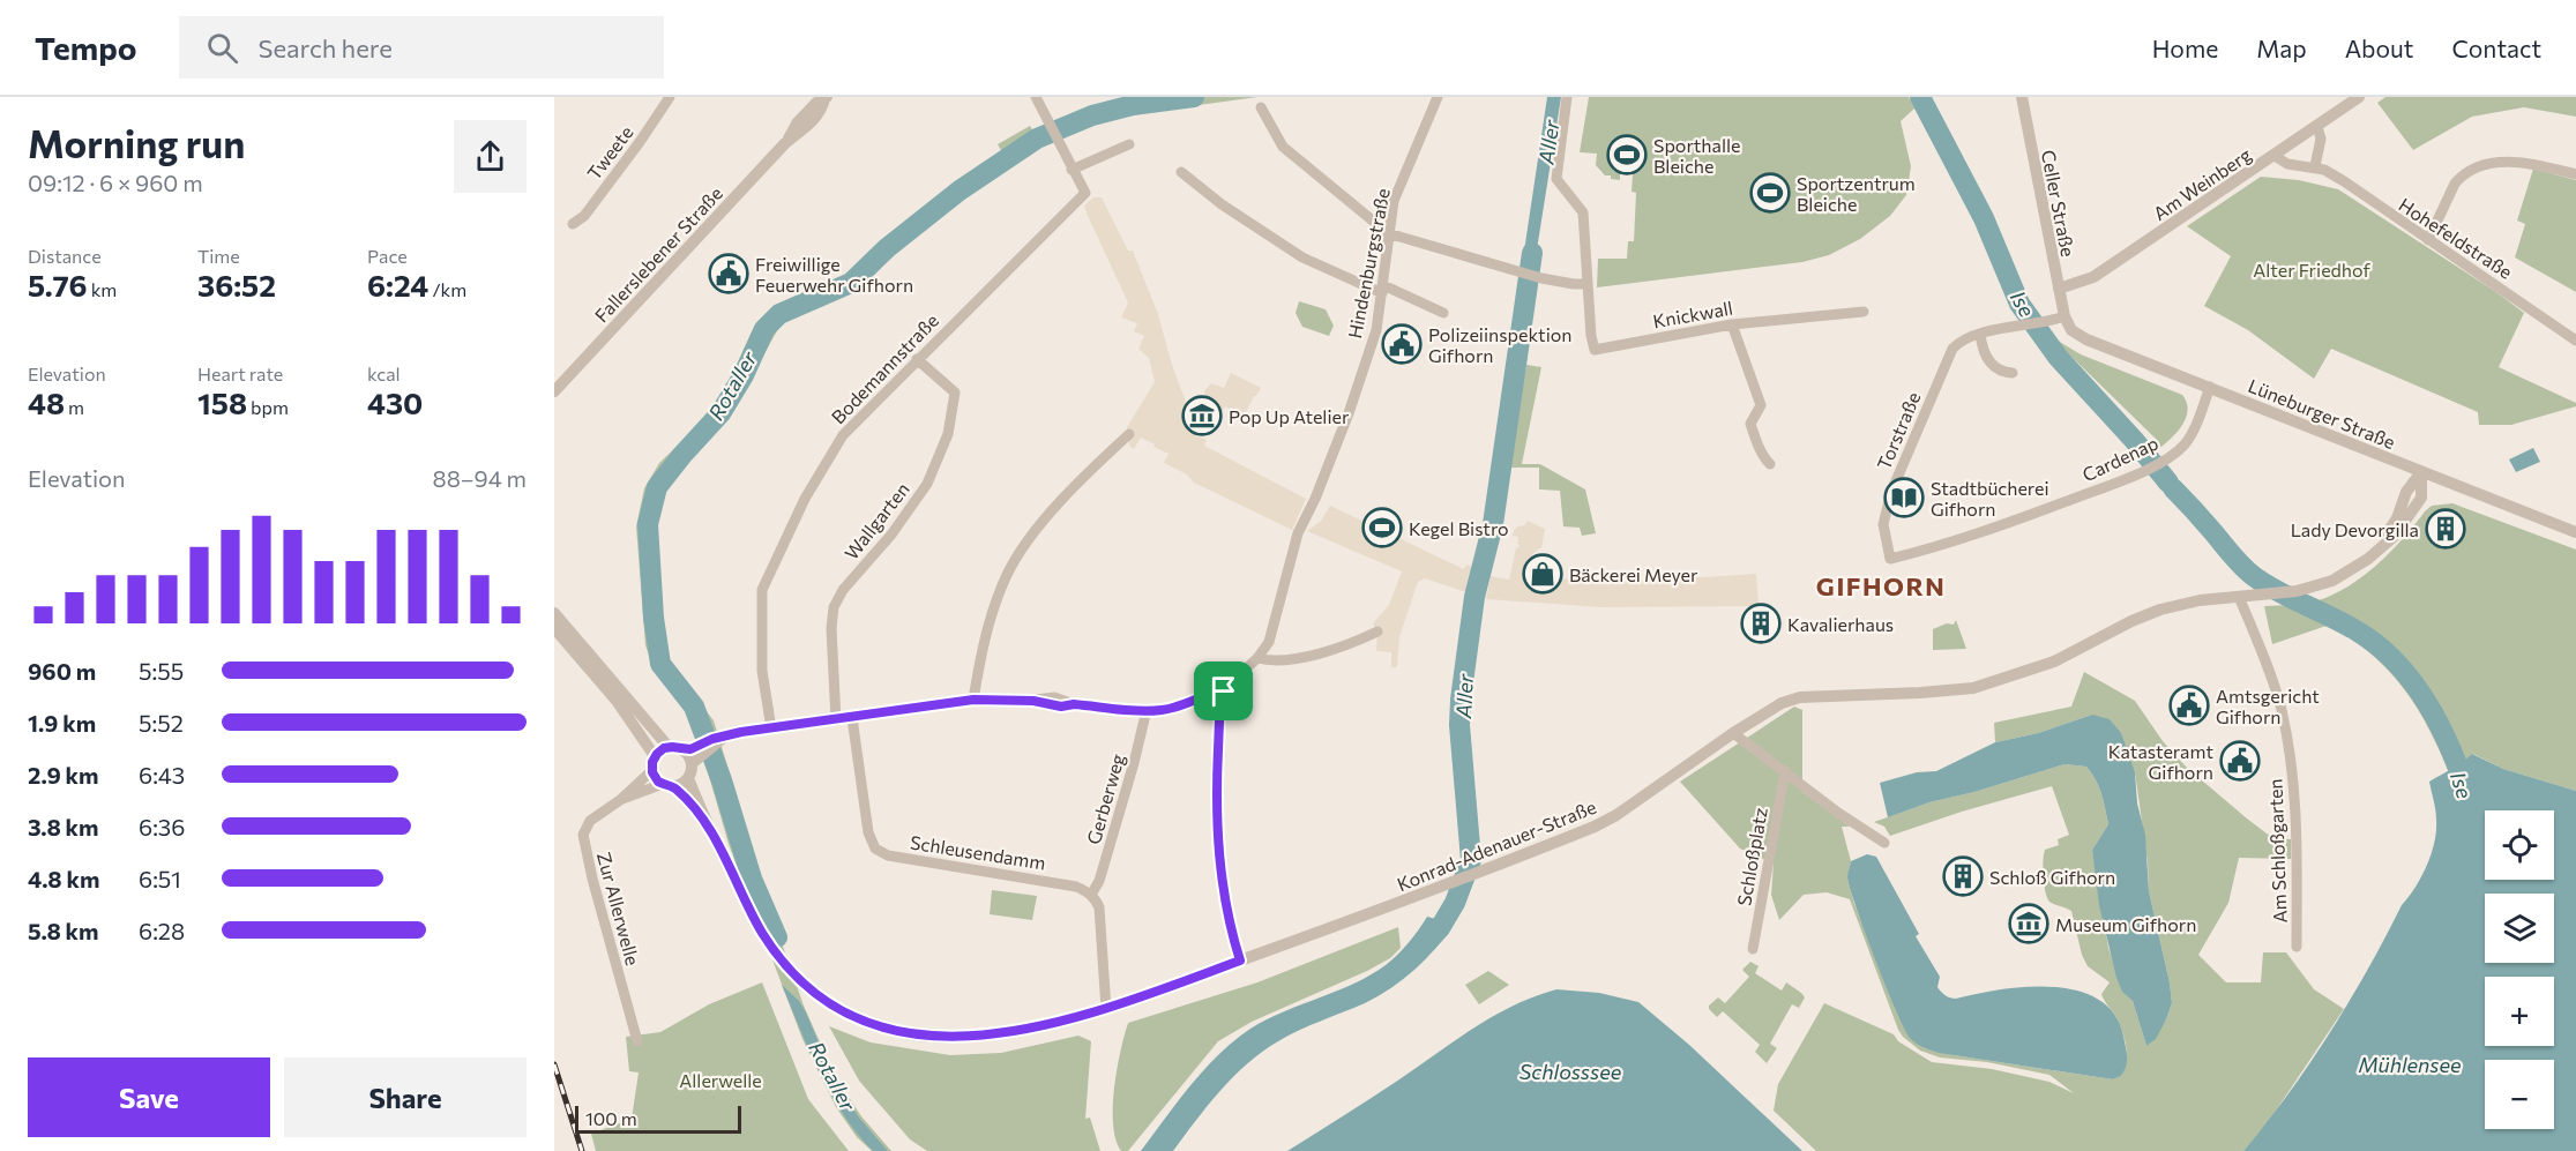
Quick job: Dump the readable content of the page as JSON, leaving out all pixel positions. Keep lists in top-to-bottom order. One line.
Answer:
{"streets":{"street":["Tweete","Am Weinberg","Celler Straße","Hohefeldstraße","Fallerslebener Straße","Hindenburgstraße","Knickwall","Bodemannstraße","Lüneburger Straße","Torstraße","Cardenap","Wallgarten","Gerberweg","Konrad-Adenauer-Straße","Am Schloßgarten","Schleusendamm","Schloßplatz","Zur Allerwelle"]},"crossings":[["Am Weinberg","Celler Straße"],["Am Weinberg","Hohefeldstraße"],["Celler Straße","Lüneburger Straße"],["Celler Straße","Torstraße"],["Bodemannstraße","Wallgarten"],["Lüneburger Straße","Torstraße"],["Lüneburger Straße","Cardenap"],["Lüneburger Straße","Konrad-Adenauer-Straße"],["Torstraße","Cardenap"],["Gerberweg","Schleusendamm"],["Konrad-Adenauer-Straße","Am Schloßgarten"],["Konrad-Adenauer-Straße","Zur Allerwelle"]],"districts":["GIFHORN"],"water":["Aller","Ise","Rotaller","Mühlensee","Schlosssee"],"parks":["Alter Friedhof","Allerwelle"],"places":{"sports":["Sporthalle Bleiche","Sportzentrum Bleiche","Kegel Bistro"],"public building":["Freiwillige Feuerwehr Gifhorn","Polizeiinspektion Gifhorn","Amtsgericht Gifhorn","Katasteramt Gifhorn"],"museum":["Pop Up Atelier","Museum Gifhorn"],"library":["Stadtbücherei Gifhorn"],"building":["Lady Devorgilla","Kavalierhaus","Schloß Gifhorn"],"shop":["Bäckerei Meyer"]},"scale_bar":"100 m","page":{"header":"Tempo","search":"Search here","nav":["Home","Map","About","Contact"],"heading":["Morning run","09:12 · 6 × 960 m"],"stats":[["Distance","5.76 km"],["Time","36:52"],["Pace","6:24 /km"],["Elevation","48 m"],["Heart rate","158 bpm"],["kcal","430"]],"chart":["Elevation","88–94 m"],"list":[{"name":"960 m","note":"5:55"},{"name":"1.9 km","note":"5:52"},{"name":"2.9 km","note":"6:43"},{"name":"3.8 km","note":"6:36"},{"name":"4.8 km","note":"6:51"},{"name":"5.8 km","note":"6:28"}],"map_buttons":["+","−"],"buttons":["Save","Share"],"scale":"100 m"}}
